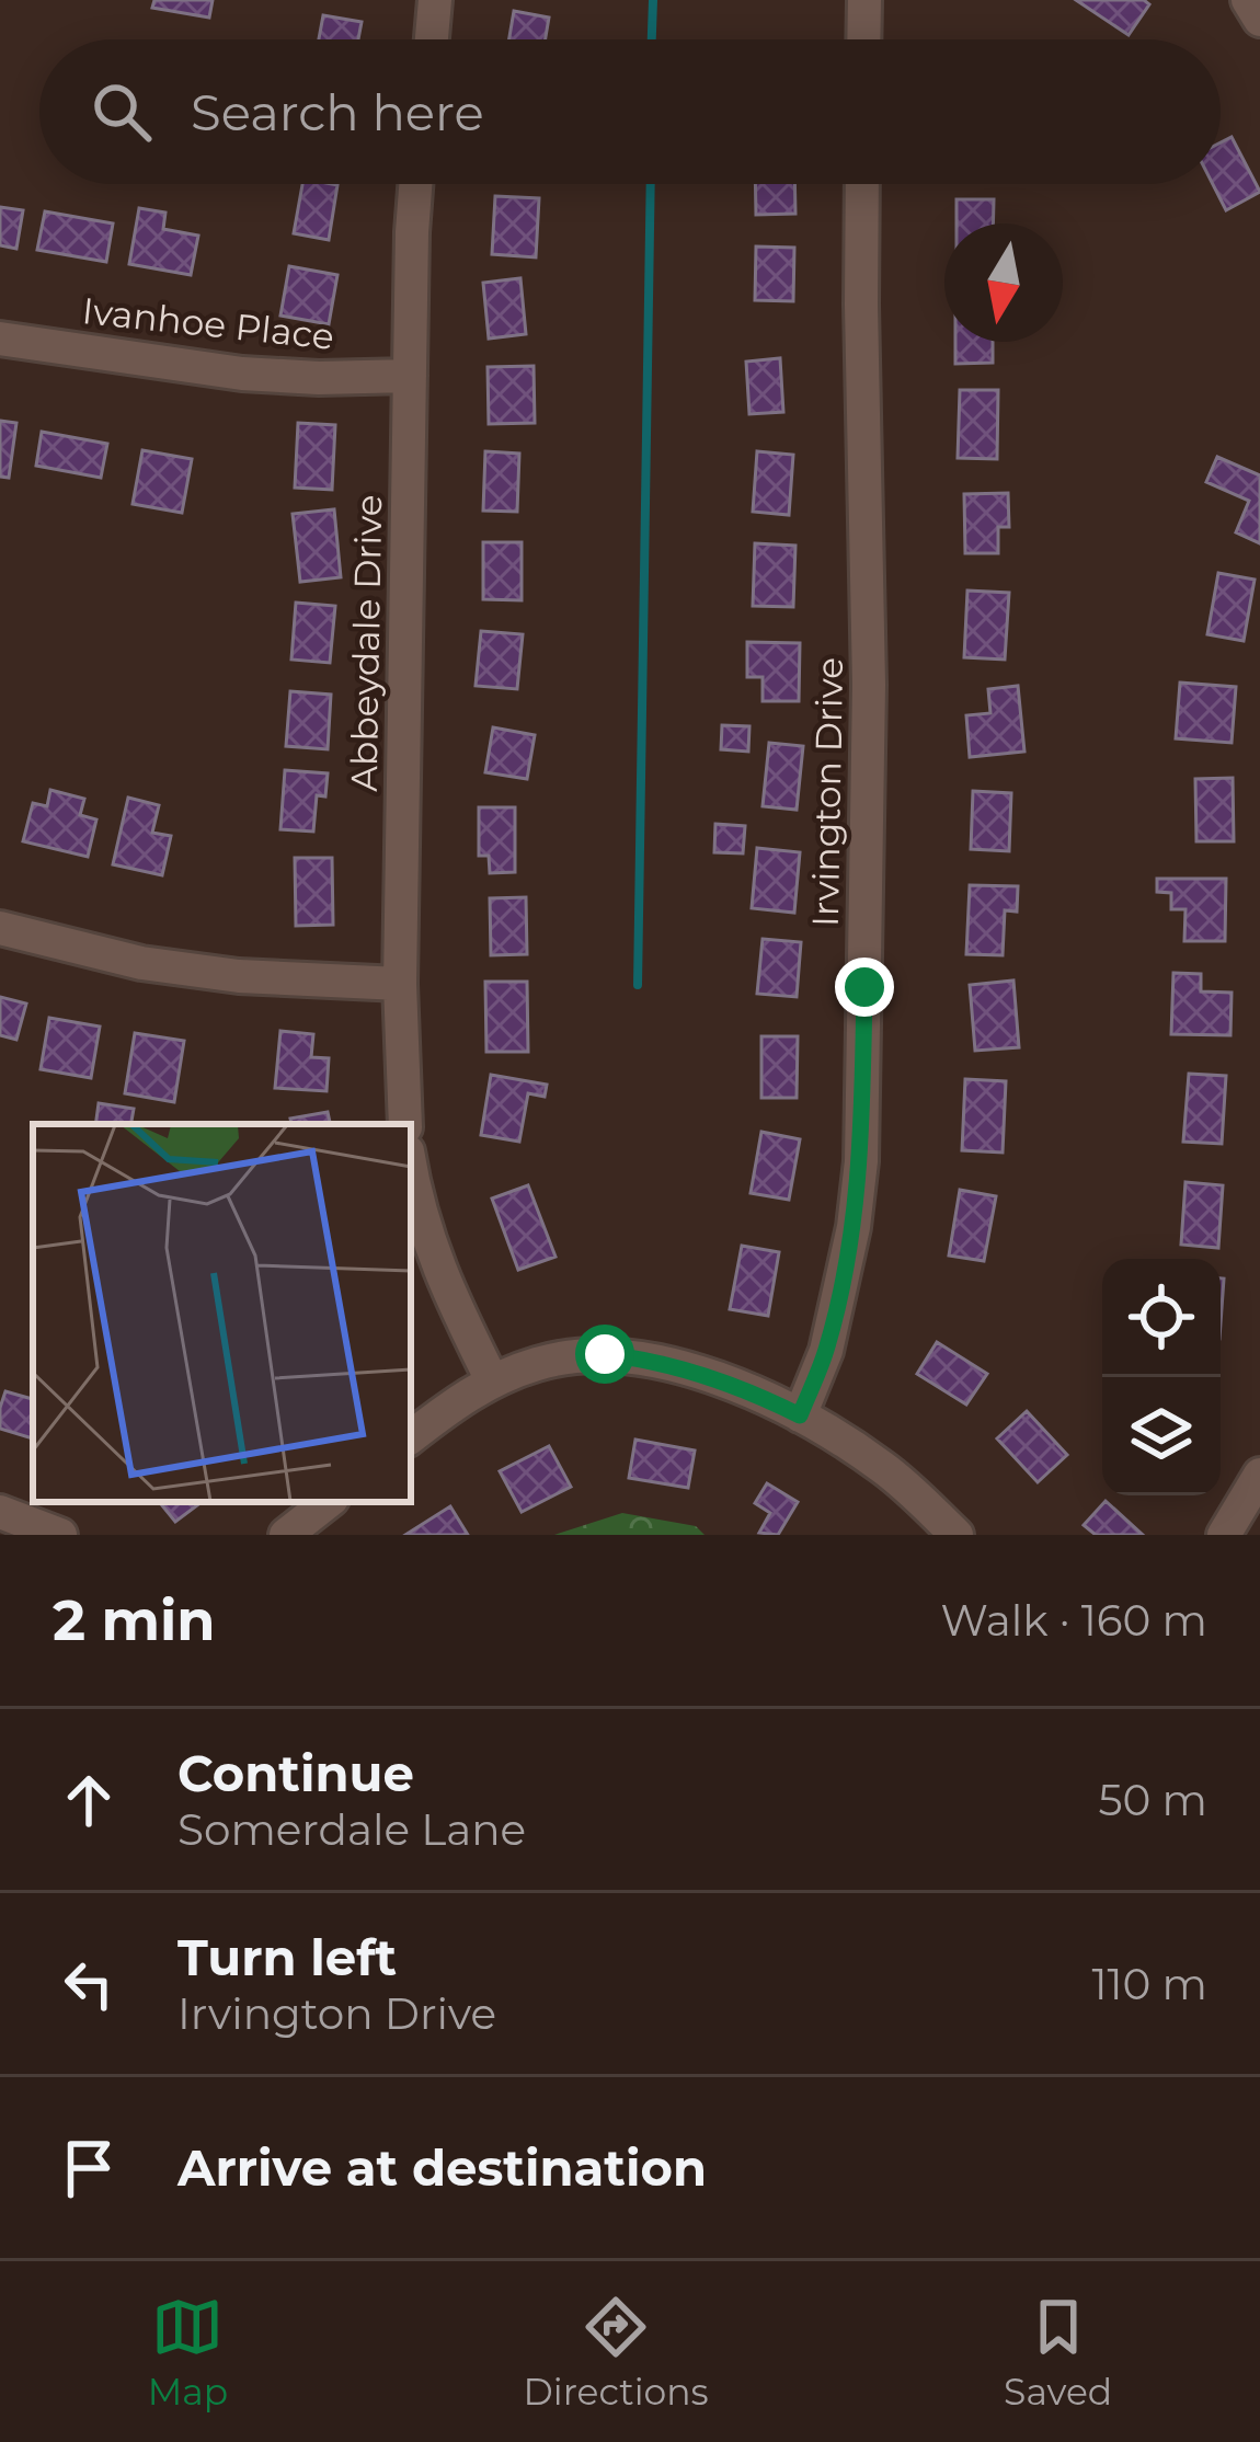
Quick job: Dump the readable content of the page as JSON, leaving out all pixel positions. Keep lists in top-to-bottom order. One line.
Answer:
{"streets":{"street":["Ivanhoe Place","Abbeydale Drive","Irvington Drive"]},"crossings":[["Ivanhoe Place","Abbeydale Drive"]],"north":"bottom","page":{"search":"Search here","heading":["2 min","Walk · 160 m"],"list":[["Continue","Somerdale Lane","50 m"],["Turn left","Irvington Drive","110 m"],"Arrive at destination"],"nav":["Map","Directions","Saved"]}}
